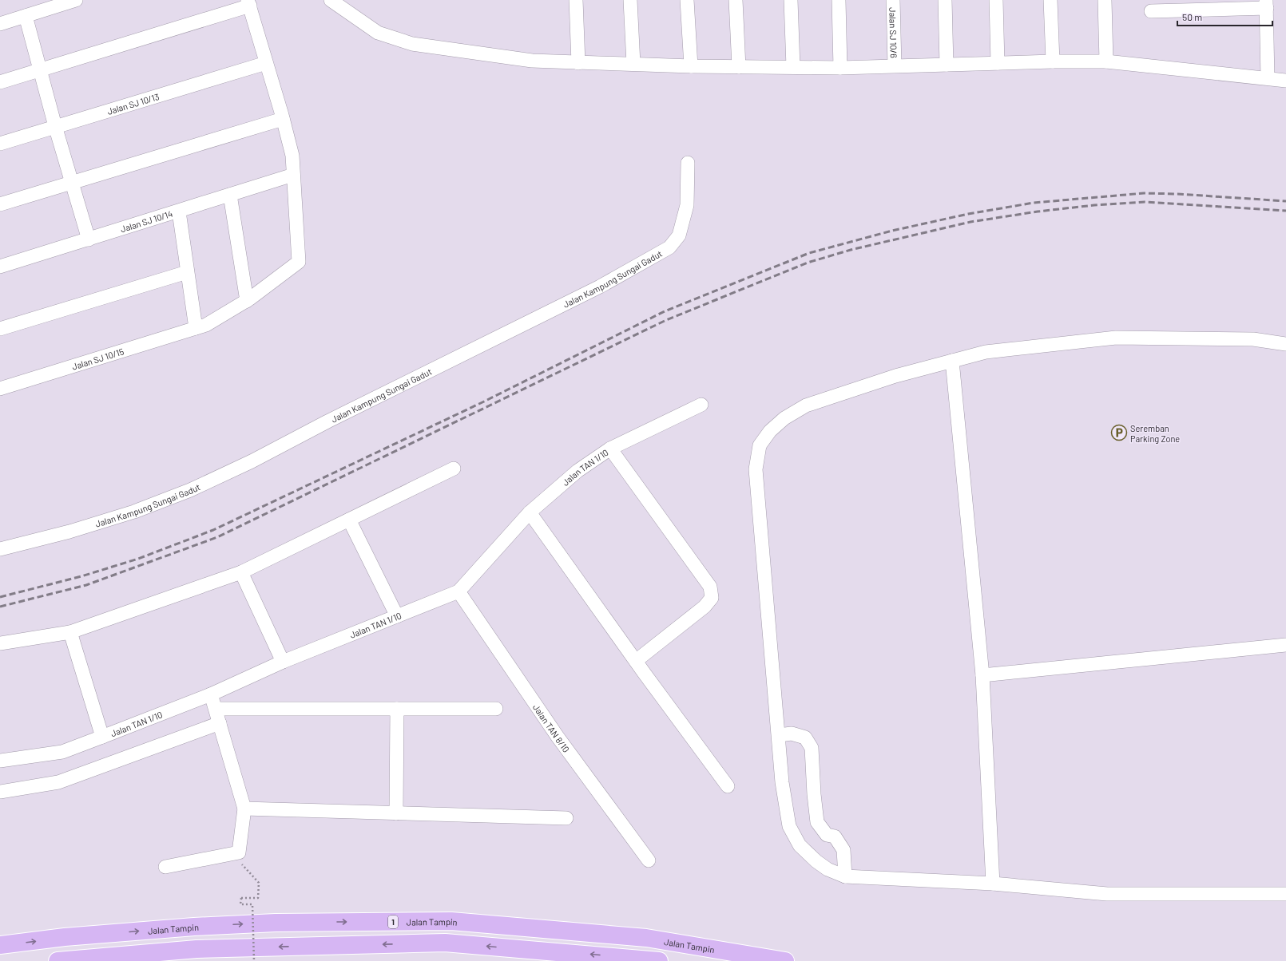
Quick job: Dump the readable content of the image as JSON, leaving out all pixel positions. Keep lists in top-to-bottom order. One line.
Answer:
{"streets":{"highway":["1","Jalan Tampin"],"street":["Jalan SJ 10/6","Jalan SJ 10/13","Jalan SJ 10/14","Jalan Kampung Sungai Gadut","Jalan SJ 10/15","Jalan TAN 1/10","Jalan TAN 8/10"]},"crossings":[["Jalan SJ 10/14","Jalan SJ 10/15"],["Jalan TAN 1/10","Jalan TAN 8/10"]],"places":{"parking":["Seremban Parking Zone"]},"scale_bar":"50 m"}
